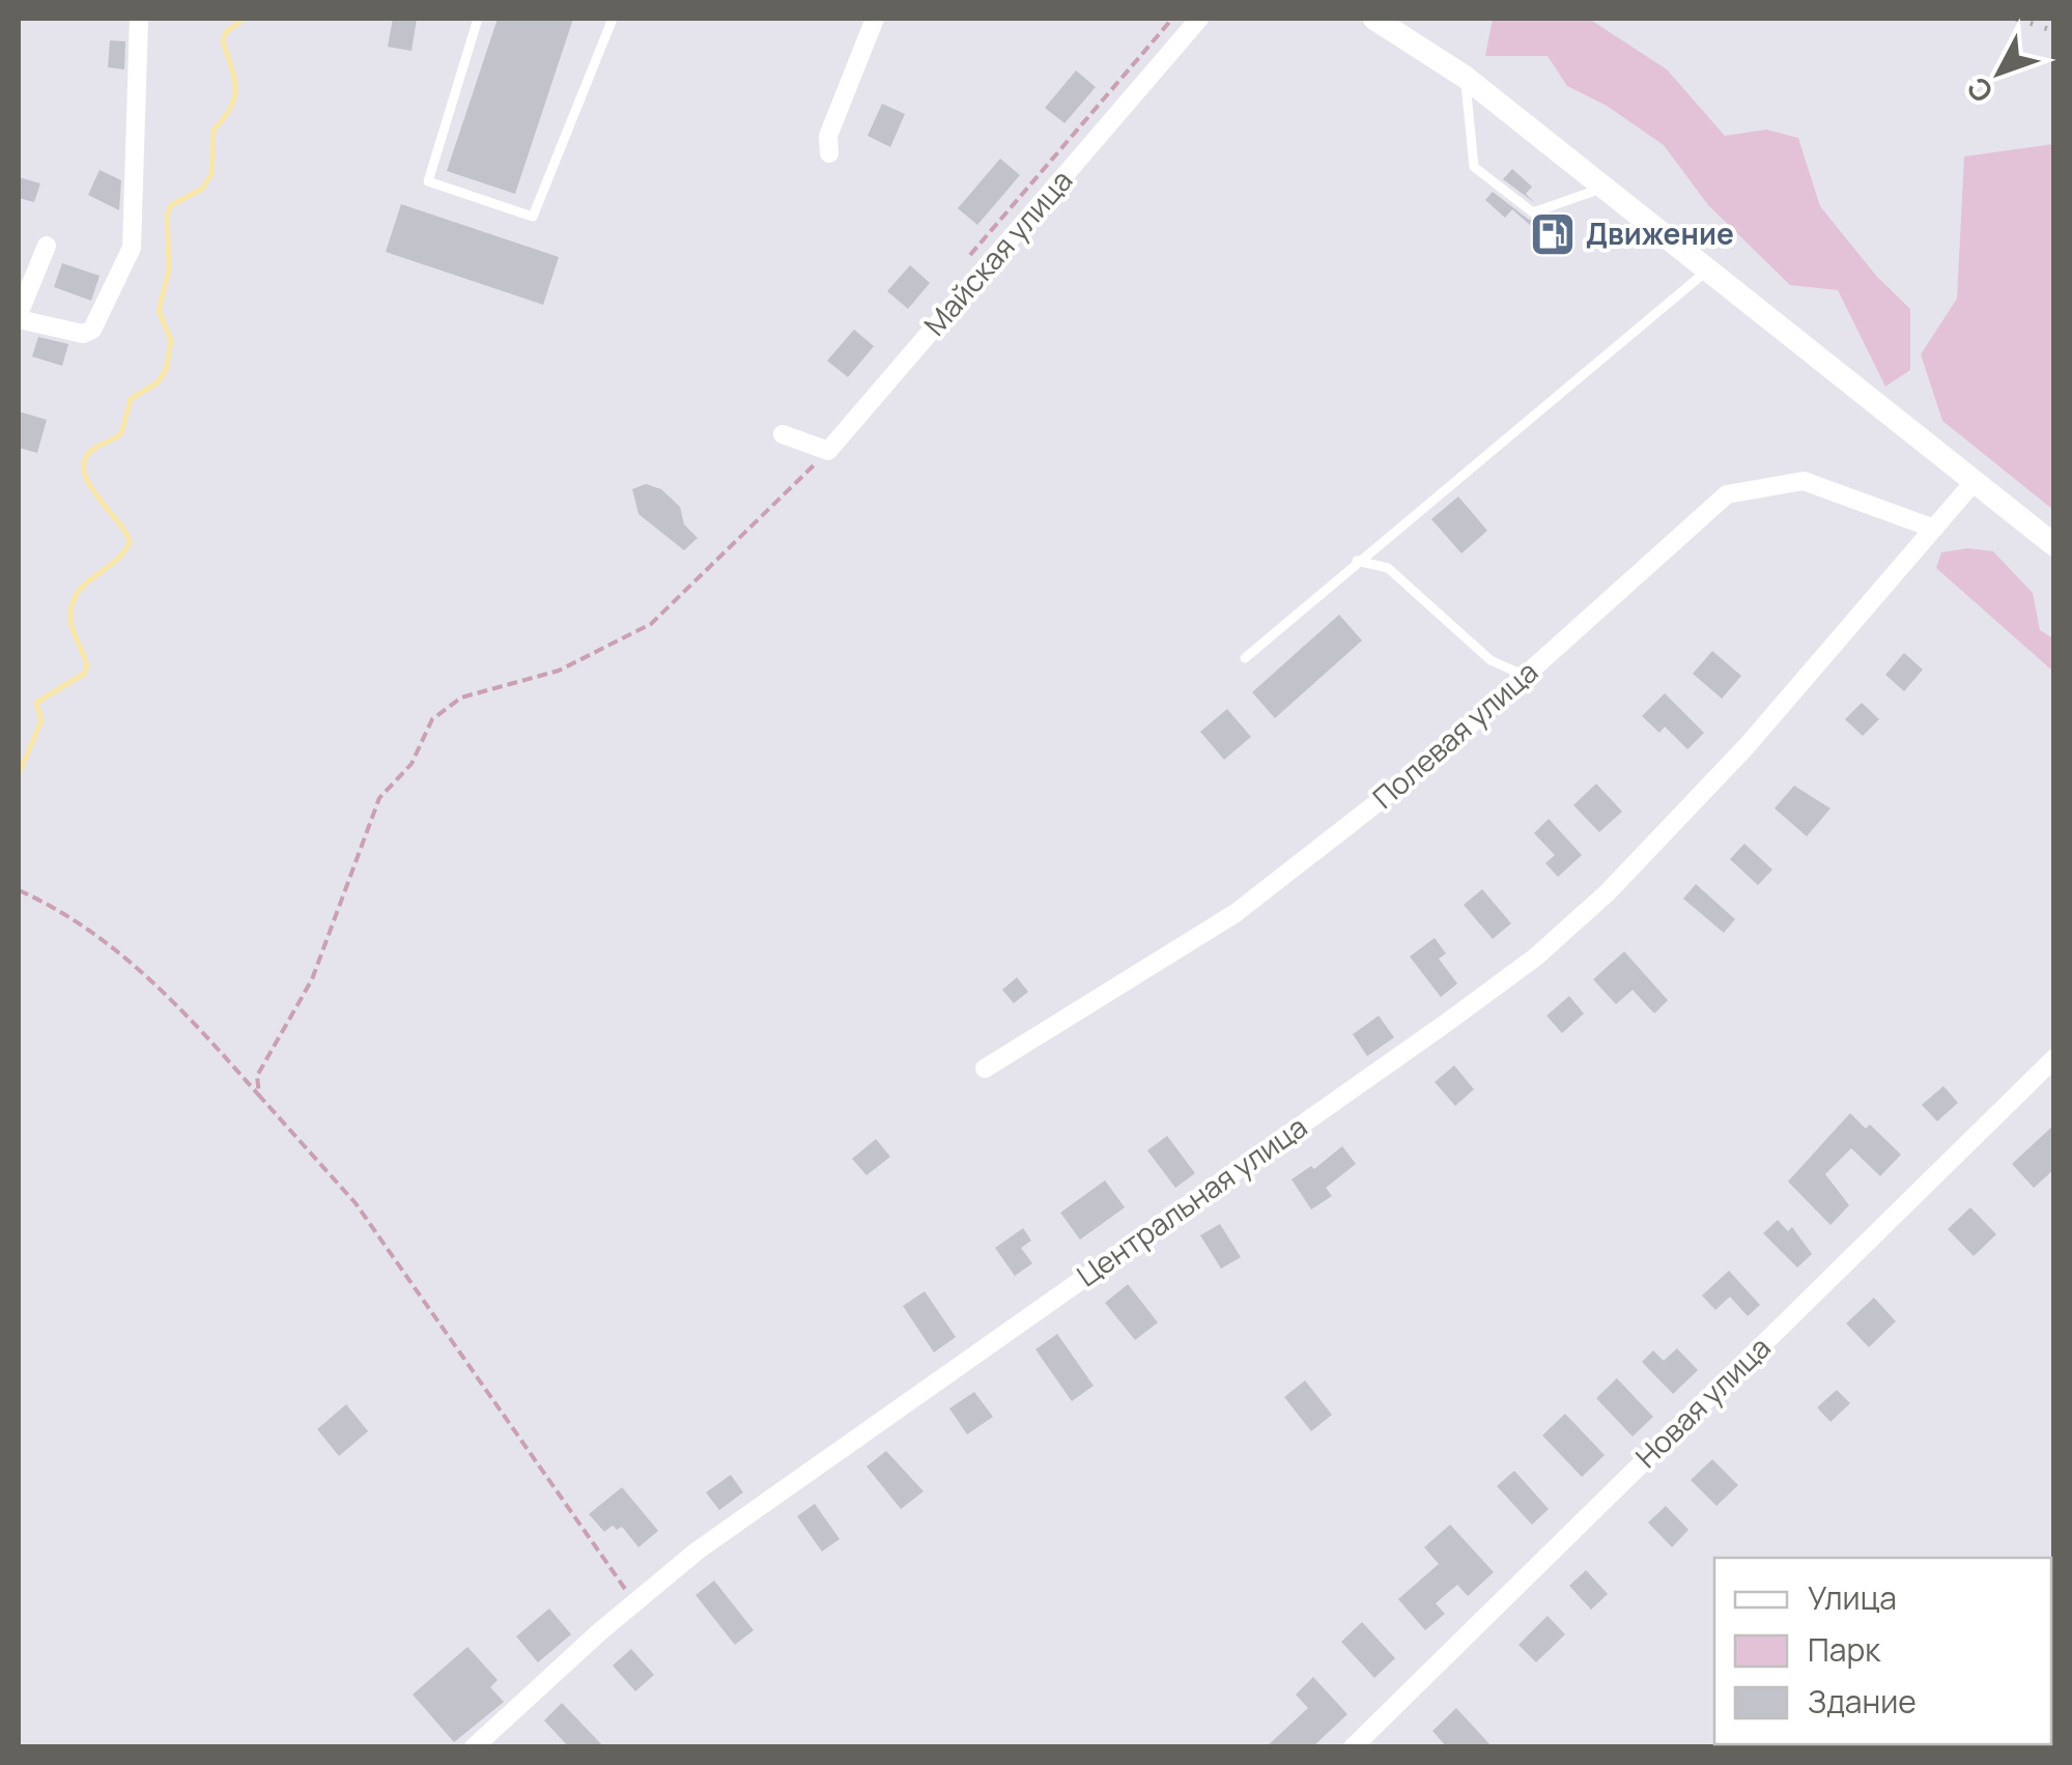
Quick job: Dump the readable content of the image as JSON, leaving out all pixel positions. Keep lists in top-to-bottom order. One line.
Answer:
{"streets":{"street":["Майская улица","Полевая улица","Центральная улица","Новая улица"]},"crossings":[["Полевая улица","Центральная улица"]],"places":{"fuel station":["Движение"]},"legend":["Улица","Парк","Здание"],"north":"bottom left"}
